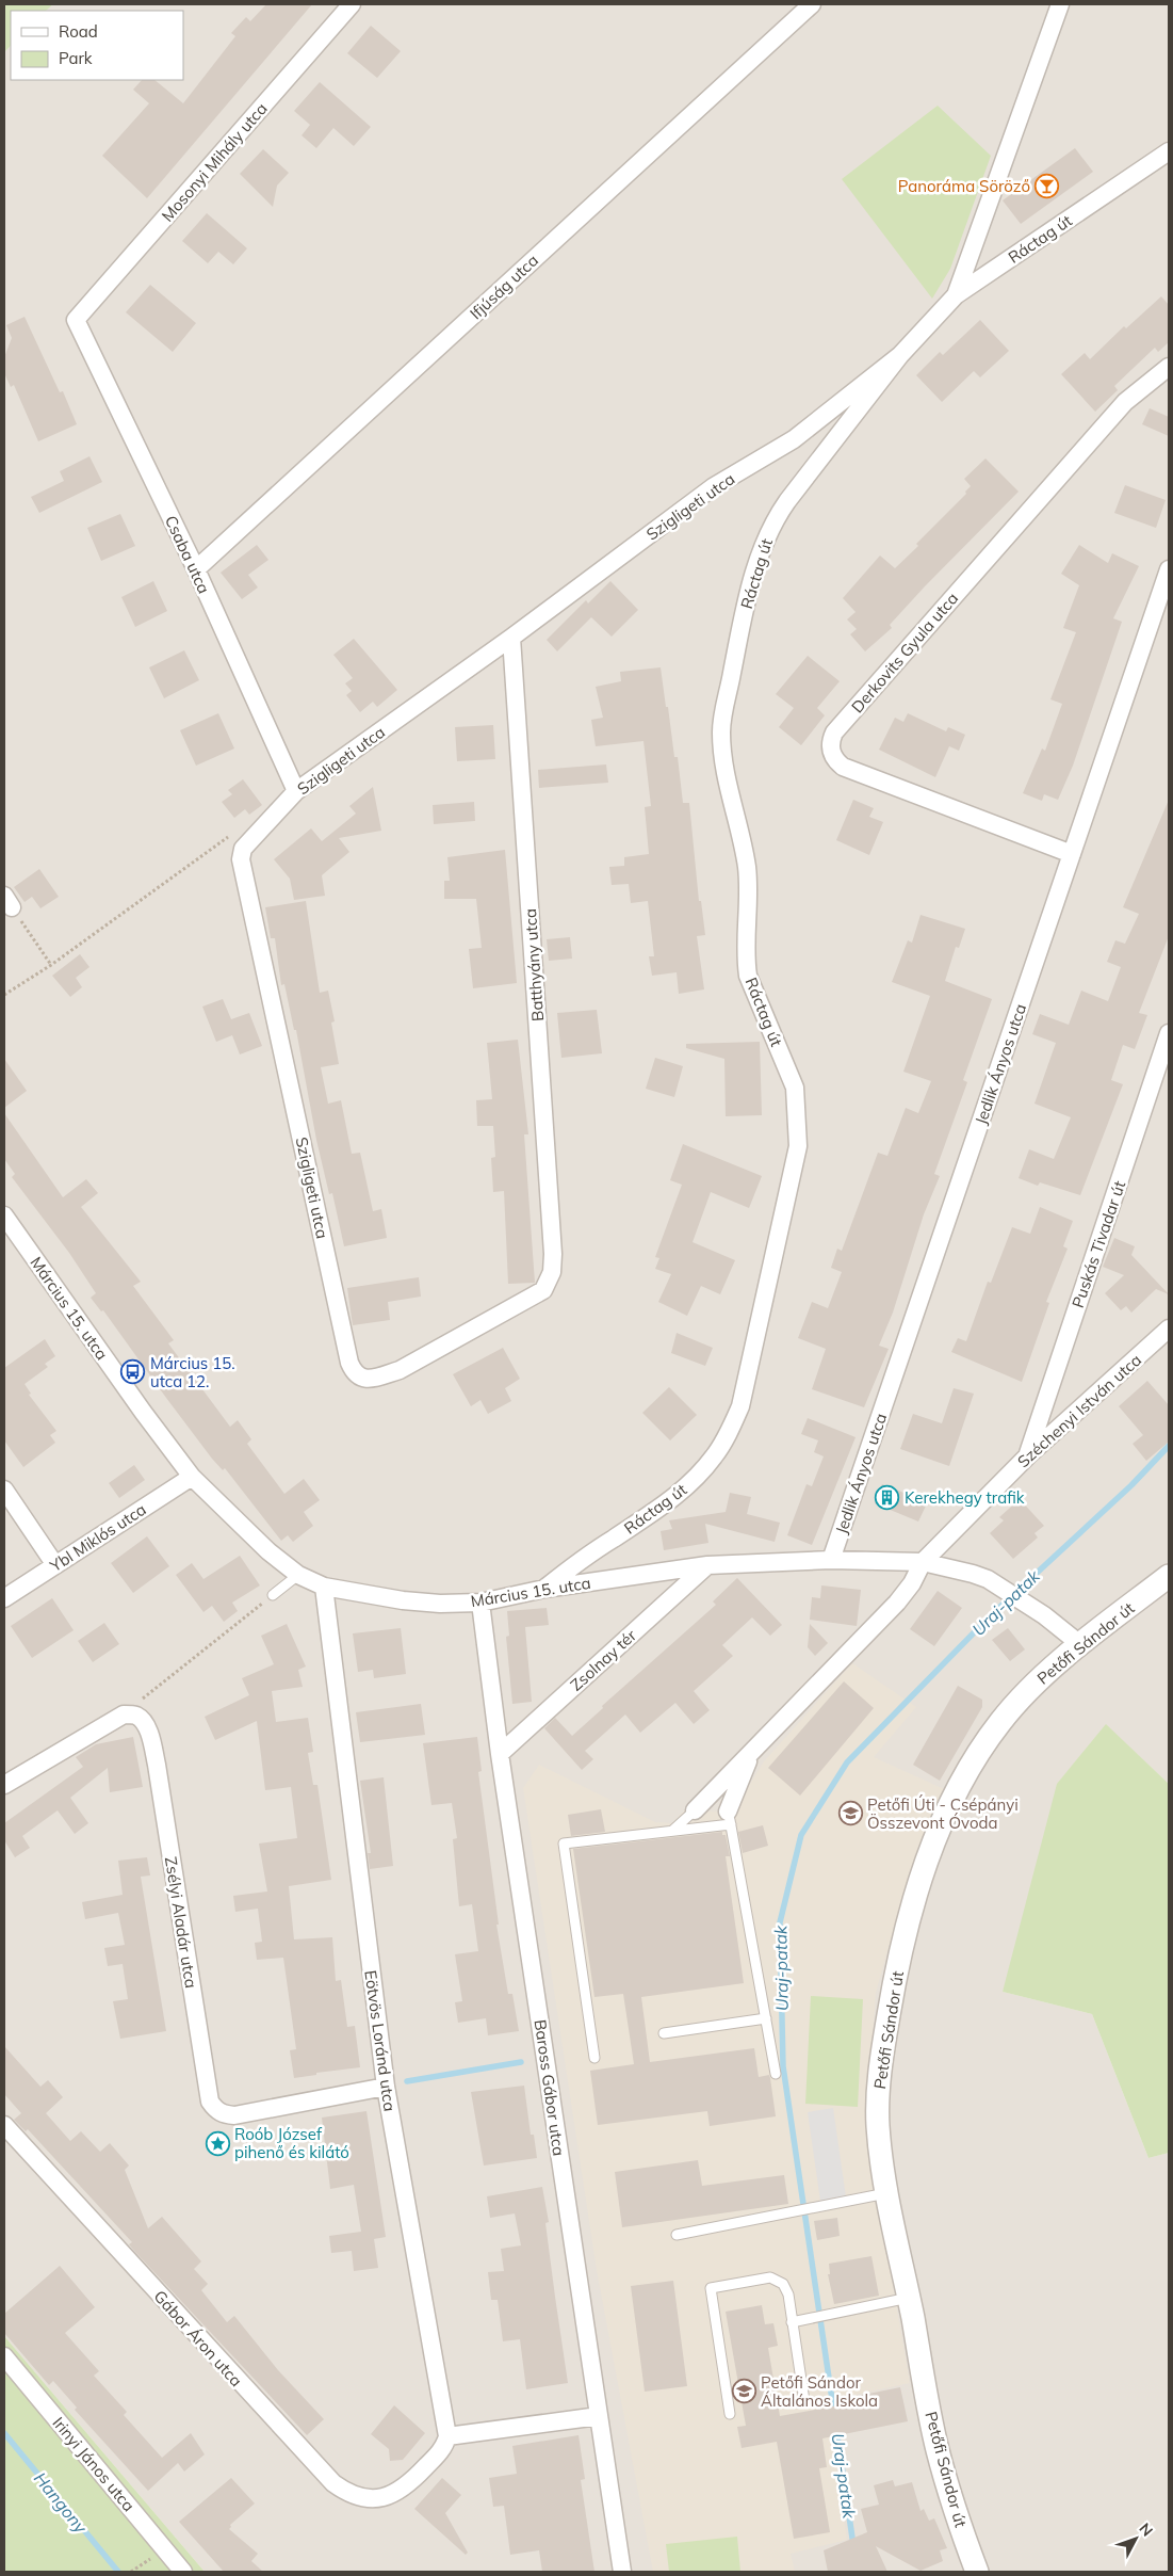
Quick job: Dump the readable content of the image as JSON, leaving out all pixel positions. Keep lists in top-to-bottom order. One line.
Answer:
{"streets":{"street":["Mosonyi Mihály utca","Ráctag út","Ifjúság utca","Szigligeti utca","Csaba utca","Derkovits Gyula utca","Batthyány utca","Jedlik Ányos utca","Puskás Tivadar út","Március 15. utca","Széchenyi István utca","Ybl Miklós utca","Petőfi Sándor út","Zsolnay tér","Zsélyi Aladár utca","Eötvös Loránd utca","Baross Gábor utca","Gábor Áron utca","Irinyi János utca"]},"crossings":[["Mosonyi Mihály utca","Csaba utca"],["Ráctag út","Szigligeti utca"],["Ráctag út","Március 15. utca"],["Ifjúság utca","Csaba utca"],["Szigligeti utca","Csaba utca"],["Szigligeti utca","Batthyány utca"],["Derkovits Gyula utca","Jedlik Ányos utca"],["Jedlik Ányos utca","Március 15. utca"],["Puskás Tivadar út","Széchenyi István utca"],["Március 15. utca","Széchenyi István utca"],["Március 15. utca","Ybl Miklós utca"],["Március 15. utca","Petőfi Sándor út"],["Március 15. utca","Zsolnay tér"],["Március 15. utca","Eötvös Loránd utca"],["Március 15. utca","Baross Gábor utca"],["Zsolnay tér","Baross Gábor utca"],["Zsélyi Aladár utca","Eötvös Loránd utca"],["Eötvös Loránd utca","Gábor Áron utca"]],"water":["Uraj-patak","Hangony"],"places":{"bar":["Panoráma Söröző"],"bus stop":["Március 15. utca 12."],"building":["Kerekhegy trafik"],"school or university":["Petőfi Úti - Csépányi Összevont Óvoda","Petőfi Sándor Általános Iskola"],"place":["Roób József pihenő és kilátó"]},"legend":["Road","Park"],"north":"top right"}
